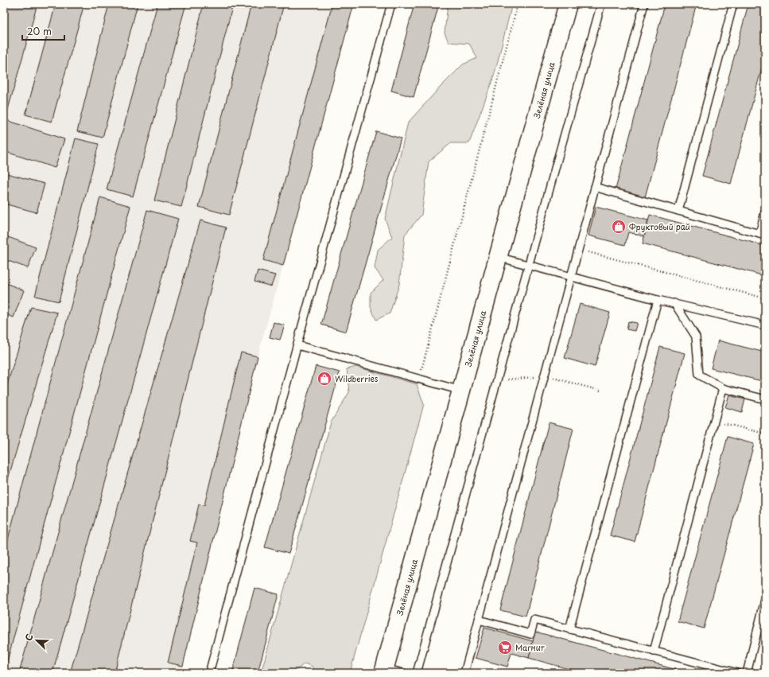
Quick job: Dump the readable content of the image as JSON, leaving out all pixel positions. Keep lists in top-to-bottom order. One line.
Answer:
{"streets":{"main road":["Зелёная улица"]},"places":{"shop":["Фруктовый рай","Wildberries"],"supermarket":["Магнит"]},"scale_bar":"20 m","north":"top left"}
